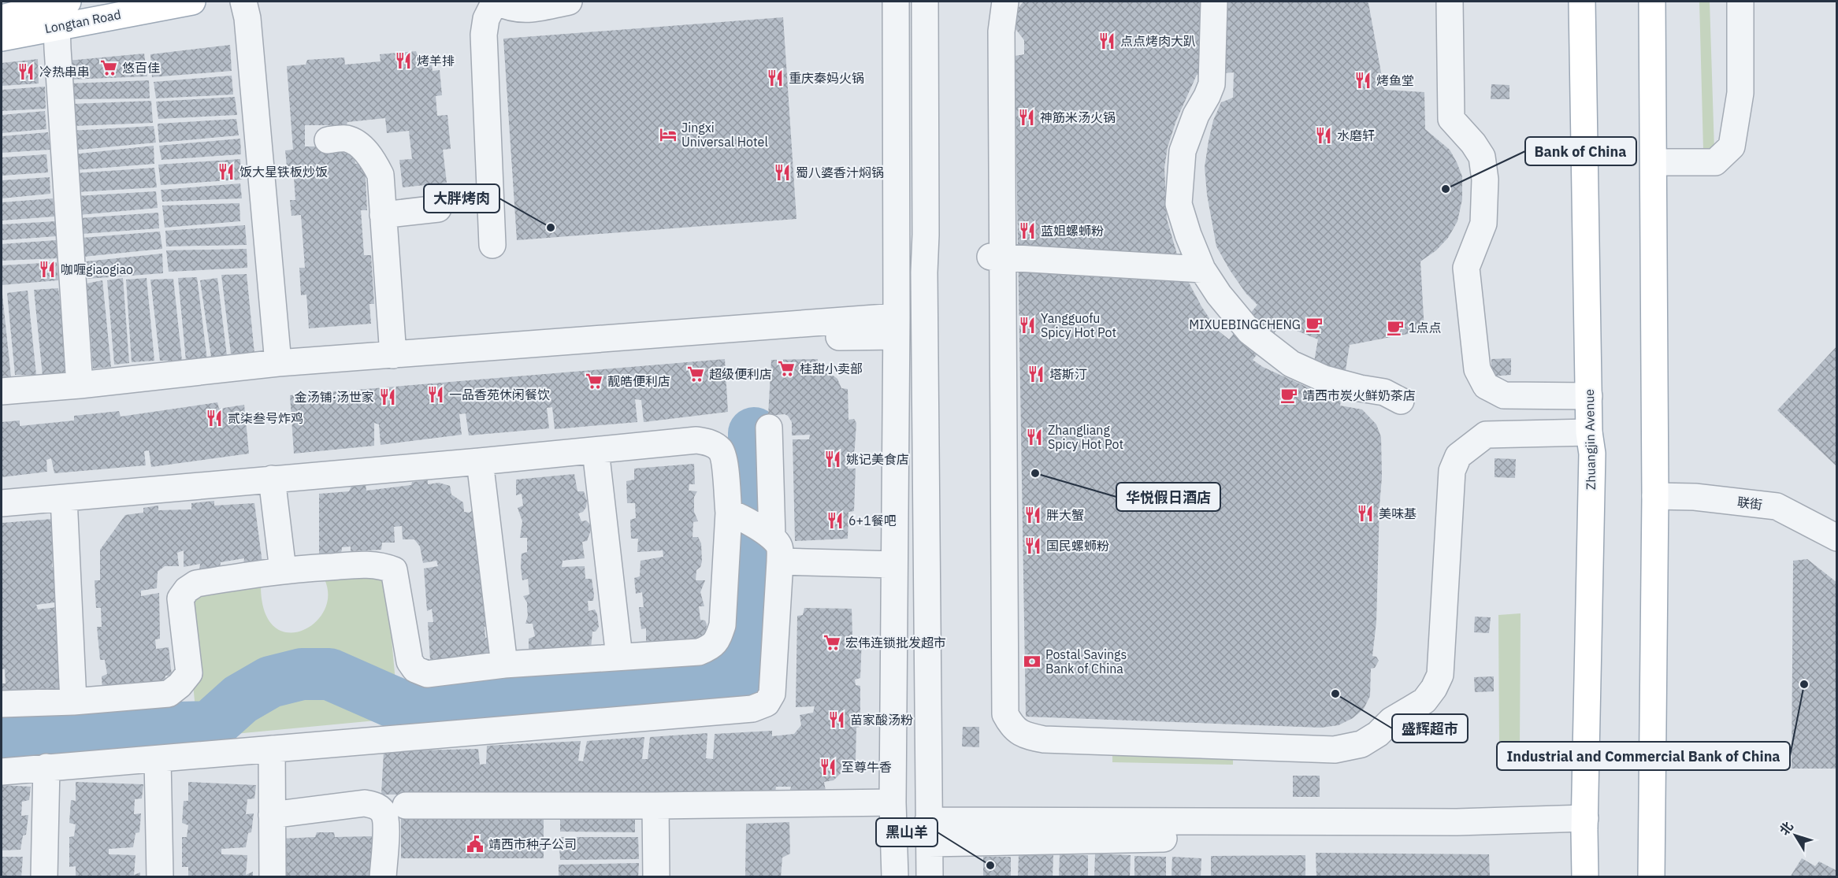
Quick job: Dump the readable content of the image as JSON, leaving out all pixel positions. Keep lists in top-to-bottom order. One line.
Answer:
{"streets":{"main road":["Longtan Road","Zhuangjin Avenue"],"street":["联街"]},"places":{"restaurant":["点点烤肉大趴","烤羊排","冷热串串","重庆秦妈火锅","烤鱼堂","神筋米汤火锅","水磨轩","饭大星铁板炒饭","蜀八婆香汁焖锅","蓝姐螺蛳粉","咖喱giaogiao","Yangguofu Spicy Hot Pot","塔斯汀","一品香苑休闲餐饮","金汤铺·汤世家","贰柒叁号炸鸡","Zhangliang Spicy Hot Pot","姚记美食店","美味基","胖大蟹","6+1餐吧","国民螺蛳粉","苗家酸汤粉","至尊牛香"],"supermarket":["悠百佳","桂甜小卖部","超级便利店","靓皓便利店","宏伟连锁批发超市"],"hotel":["Jingxi Universal Hotel"],"other":["Bank of China","大胖烤肉","华悦假日酒店","Industrial and Commercial Bank of China","盛辉超市","黑山羊"],"cafe":["MIXUEBINGCHENG","1点点","靖西市炭火鲜奶茶店"],"bank":["Postal Savings Bank of China"],"public building":["靖西市种子公司"]},"north":"top left"}
